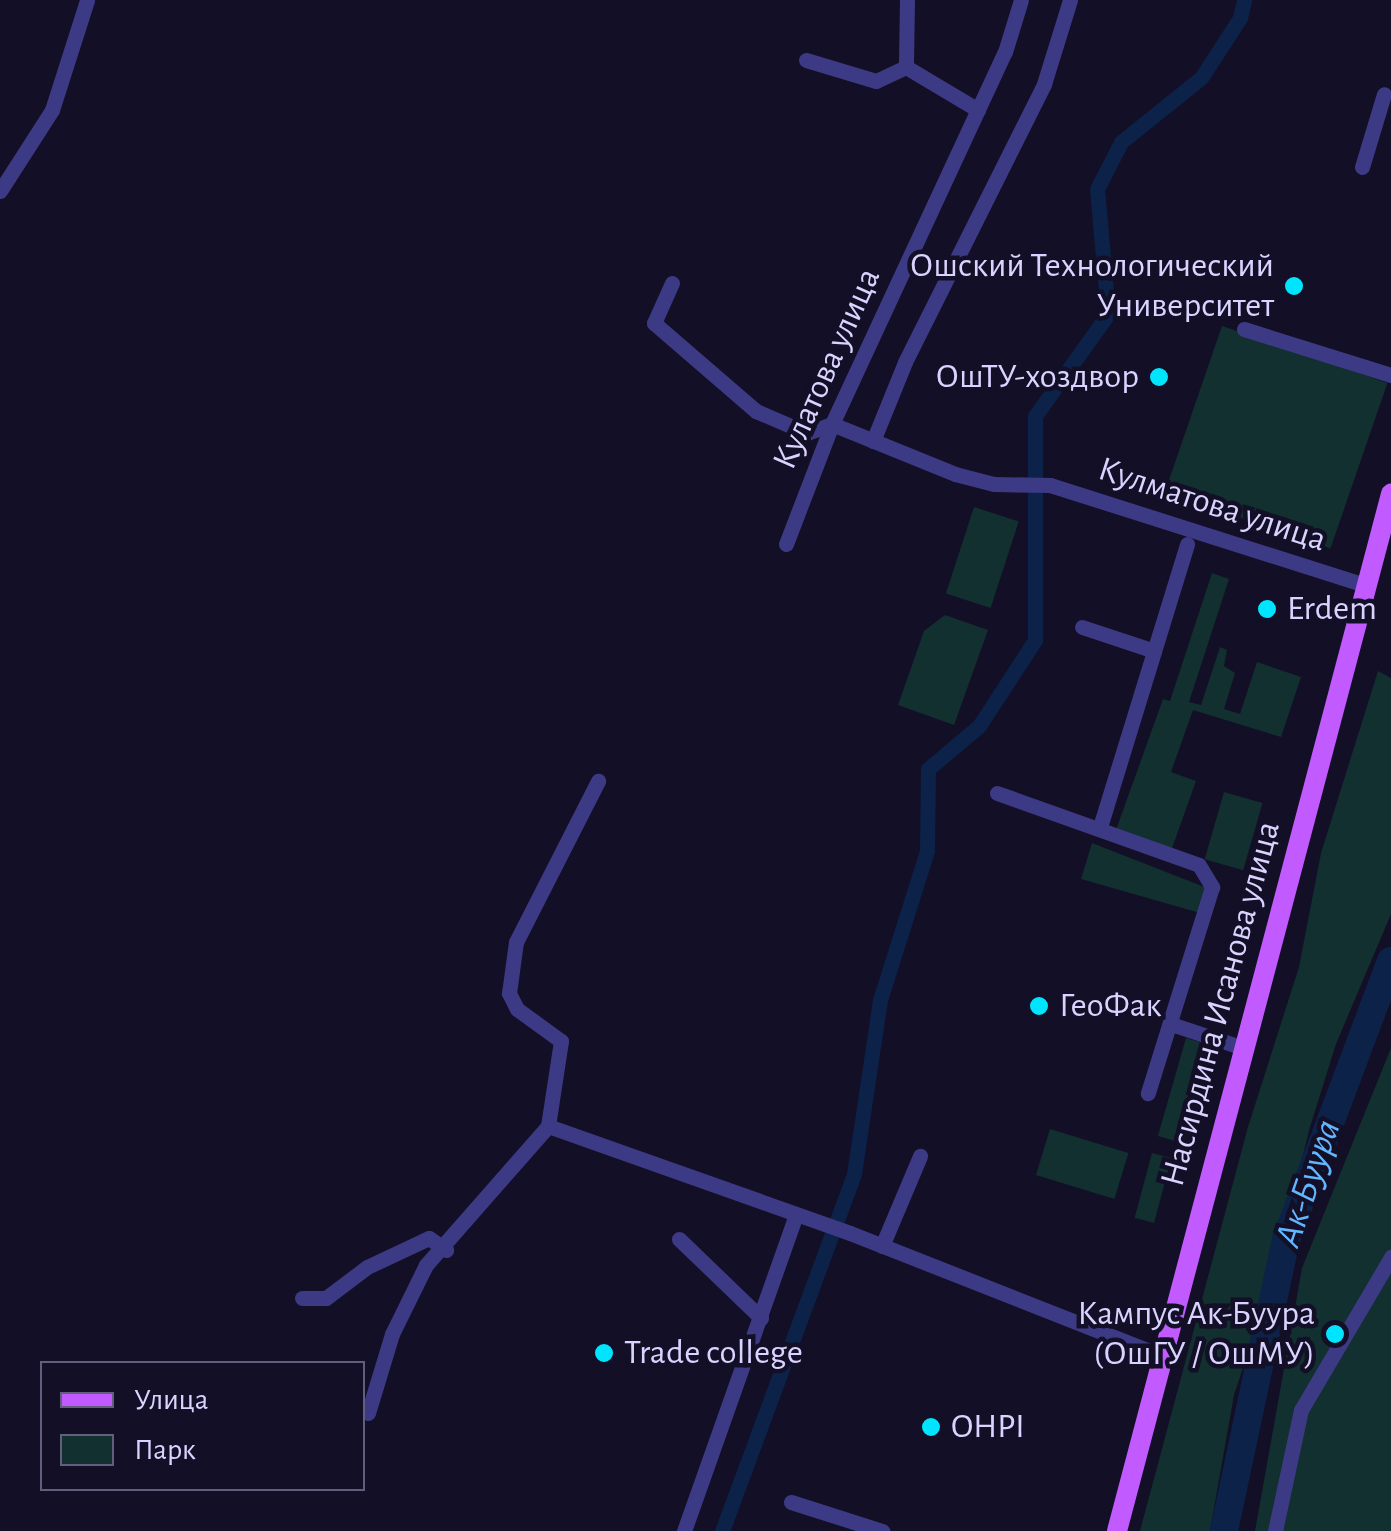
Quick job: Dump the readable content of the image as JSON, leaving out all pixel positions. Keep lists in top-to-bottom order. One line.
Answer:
{"streets":{"main road":["Насирдина Исанова улица"],"street":["Кулатова улица","Кулматова улица"]},"crossings":[["Кулатова улица","Кулматова улица"],["Кулматова улица","Насирдина Исанова улица"]],"water":["Ак-Буура"],"places":["Ошский Технологический Университет","ОшТУ-хоздвор","Erdem","ГеоФак","Кампус Ак-Буура (ОшГУ / ОшМУ)","Trade college","OHPI"],"legend":["Улица","Парк"]}
